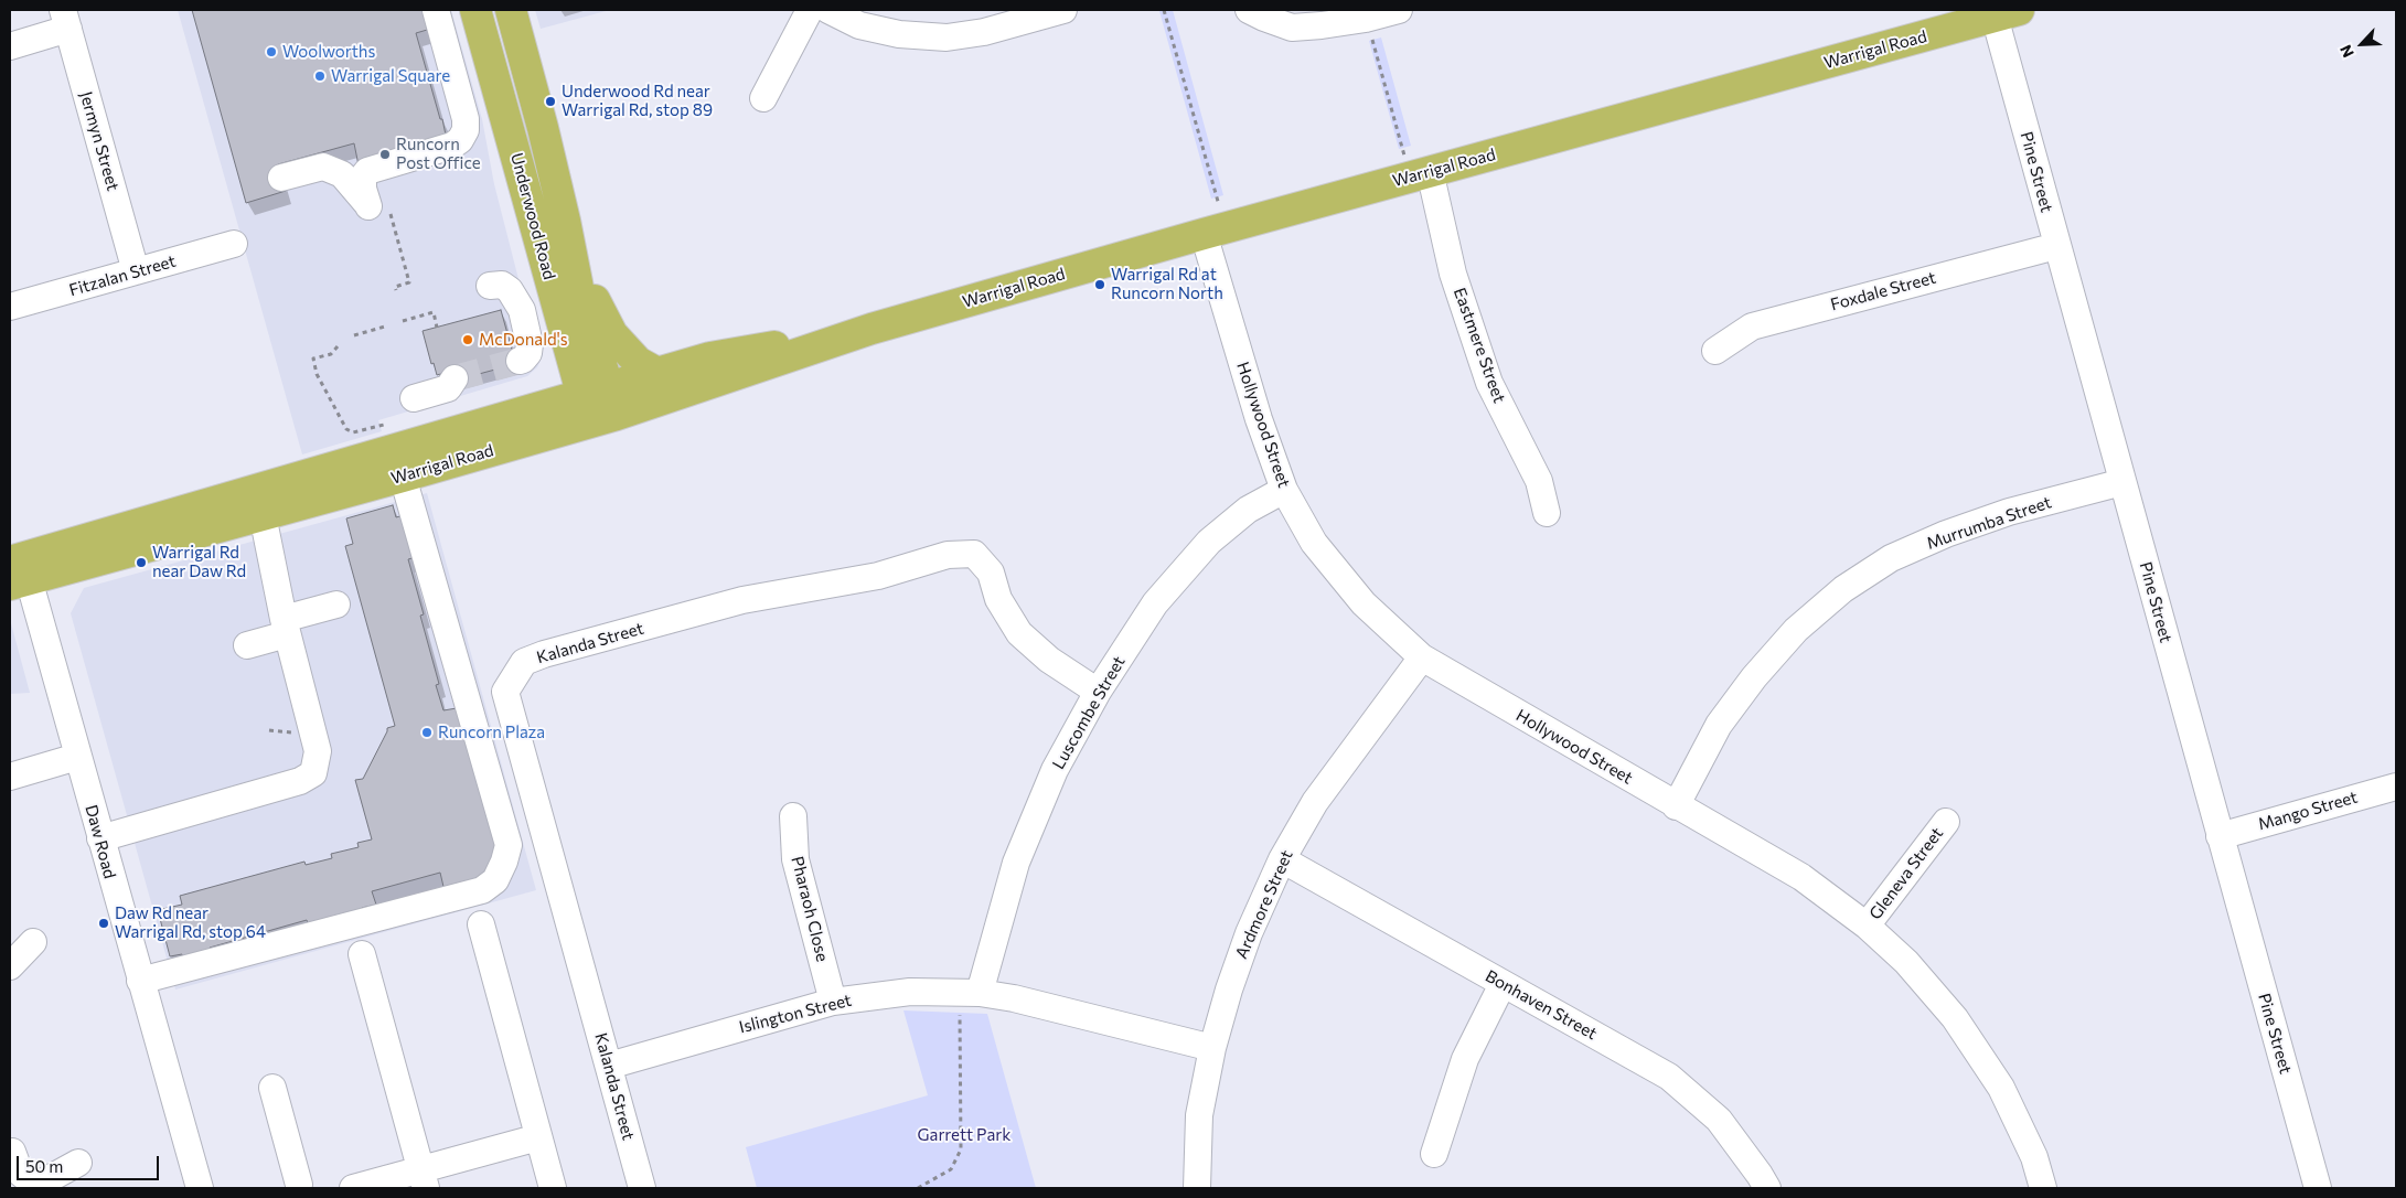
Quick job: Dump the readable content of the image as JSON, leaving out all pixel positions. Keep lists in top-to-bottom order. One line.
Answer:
{"streets":{"main road":["Warrigal Road","Underwood Road"],"street":["Jermyn Street","Pine Street","Fitzalan Street","Foxdale Street","Eastmere Street","Hollywood Street","Murrumba Street","Kalanda Street","Luscombe Street","Mango Street","Daw Road","Gleneva Street","Ardmore Street","Pharaoh Close","Bonhaven Street","Islington Street"]},"crossings":[["Warrigal Road","Pine Street"],["Warrigal Road","Underwood Road"],["Warrigal Road","Eastmere Street"],["Warrigal Road","Hollywood Street"],["Warrigal Road","Daw Road"],["Jermyn Street","Fitzalan Street"],["Pine Street","Foxdale Street"],["Pine Street","Murrumba Street"],["Pine Street","Mango Street"],["Hollywood Street","Murrumba Street"],["Hollywood Street","Luscombe Street"],["Hollywood Street","Gleneva Street"],["Hollywood Street","Ardmore Street"],["Kalanda Street","Luscombe Street"],["Kalanda Street","Islington Street"],["Luscombe Street","Islington Street"],["Ardmore Street","Bonhaven Street"],["Ardmore Street","Islington Street"],["Pharaoh Close","Islington Street"]],"parks":["Garrett Park"],"places":["Woolworths","Warrigal Square","Underwood Rd near Warrigal Rd, stop 89","Runcorn Post Office","Warrigal Rd at Runcorn North","McDonald's","Warrigal Rd near Daw Rd","Runcorn Plaza","Daw Rd near Warrigal Rd, stop 64"],"scale_bar":"50 m","north":"bottom left"}
